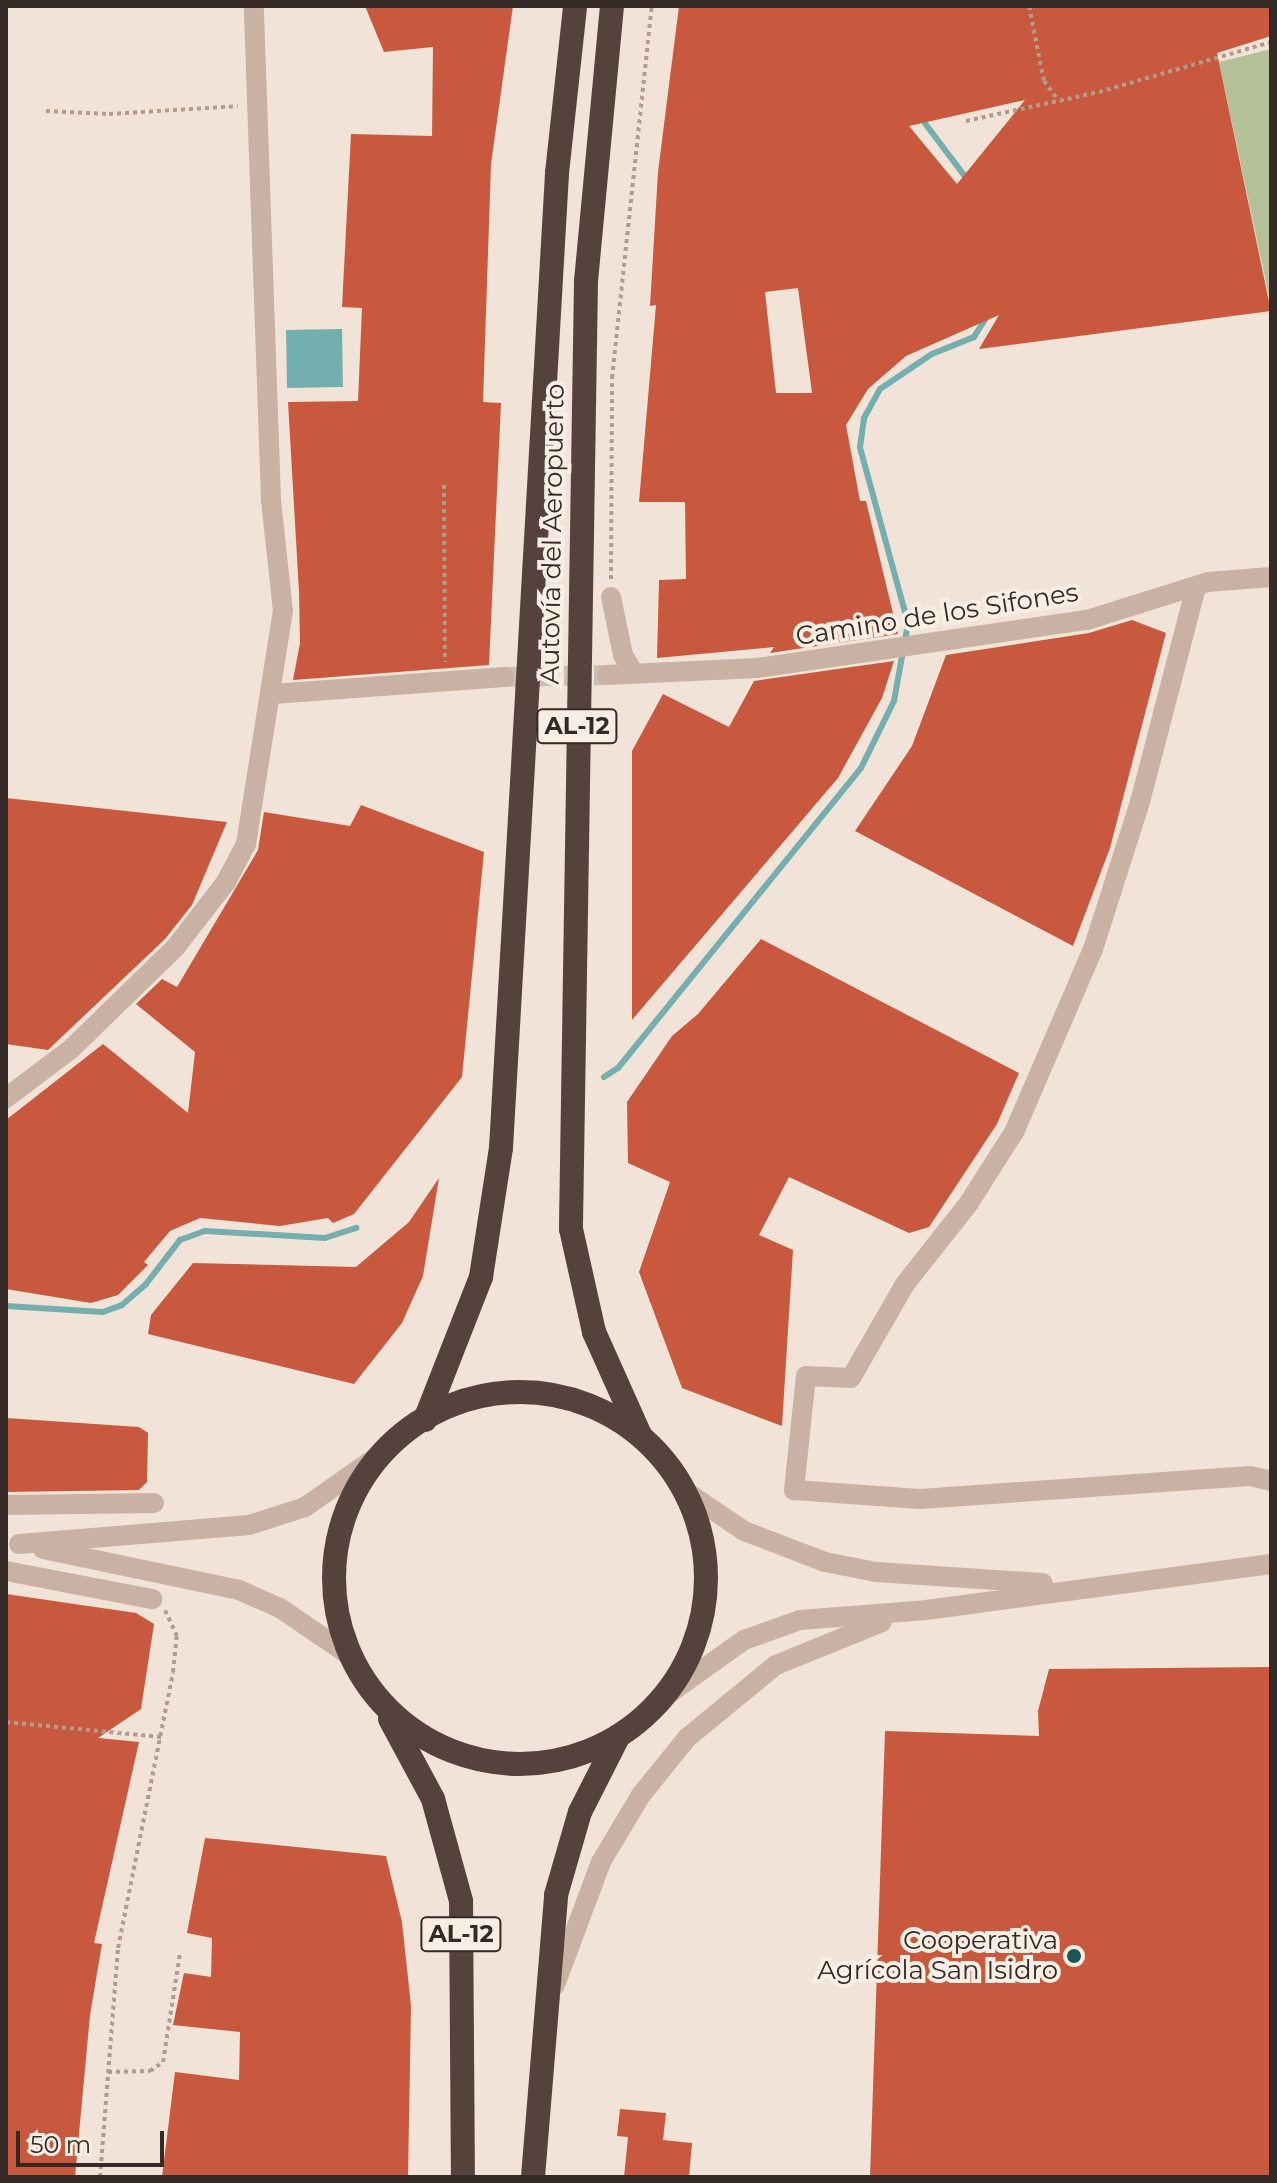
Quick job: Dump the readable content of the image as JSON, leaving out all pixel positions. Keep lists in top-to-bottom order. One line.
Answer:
{"streets":{"highway":["Autovía del Aeropuerto","AL-12"],"street":["Camino de los Sifones"]},"crossings":[["Autovía del Aeropuerto","AL-12"]],"places":["Cooperativa Agrícola San Isidro"],"scale_bar":"50 m"}
